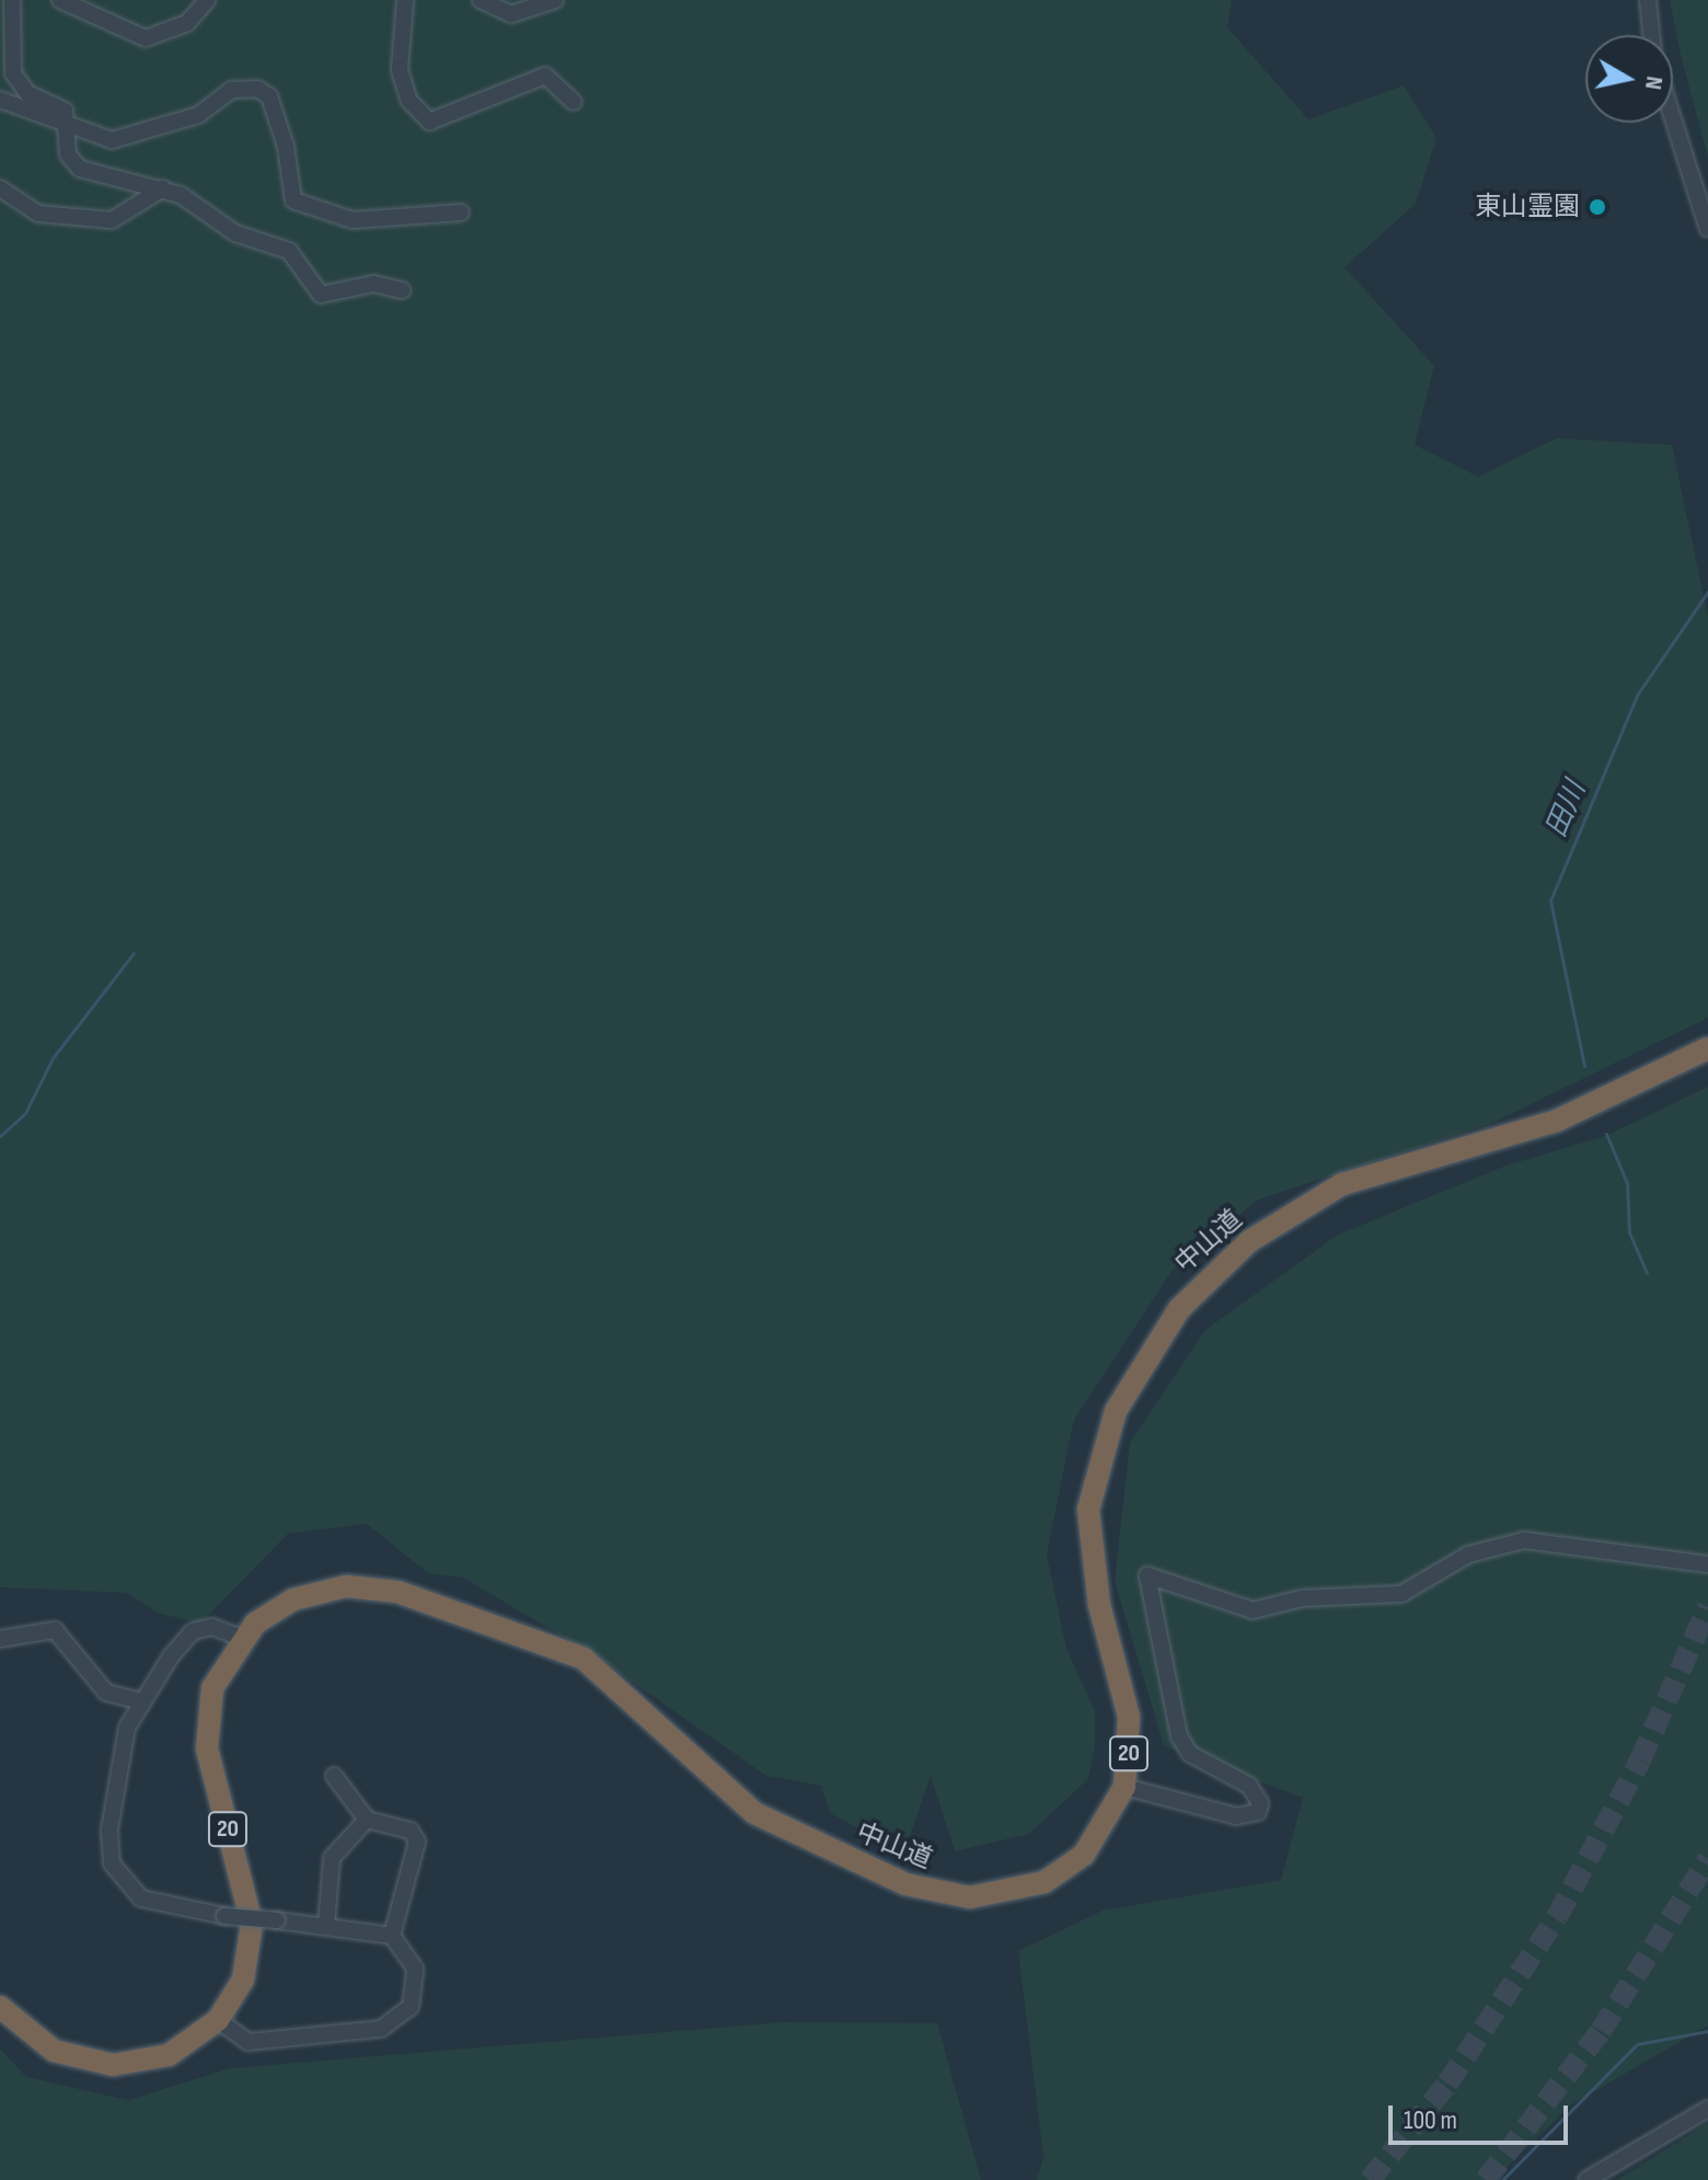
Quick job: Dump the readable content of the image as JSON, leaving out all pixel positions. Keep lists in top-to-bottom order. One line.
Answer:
{"streets":{"highway":["中山道","20"]},"water":["田川"],"places":["東山霊園"],"scale_bar":"100 m","north":"right"}
